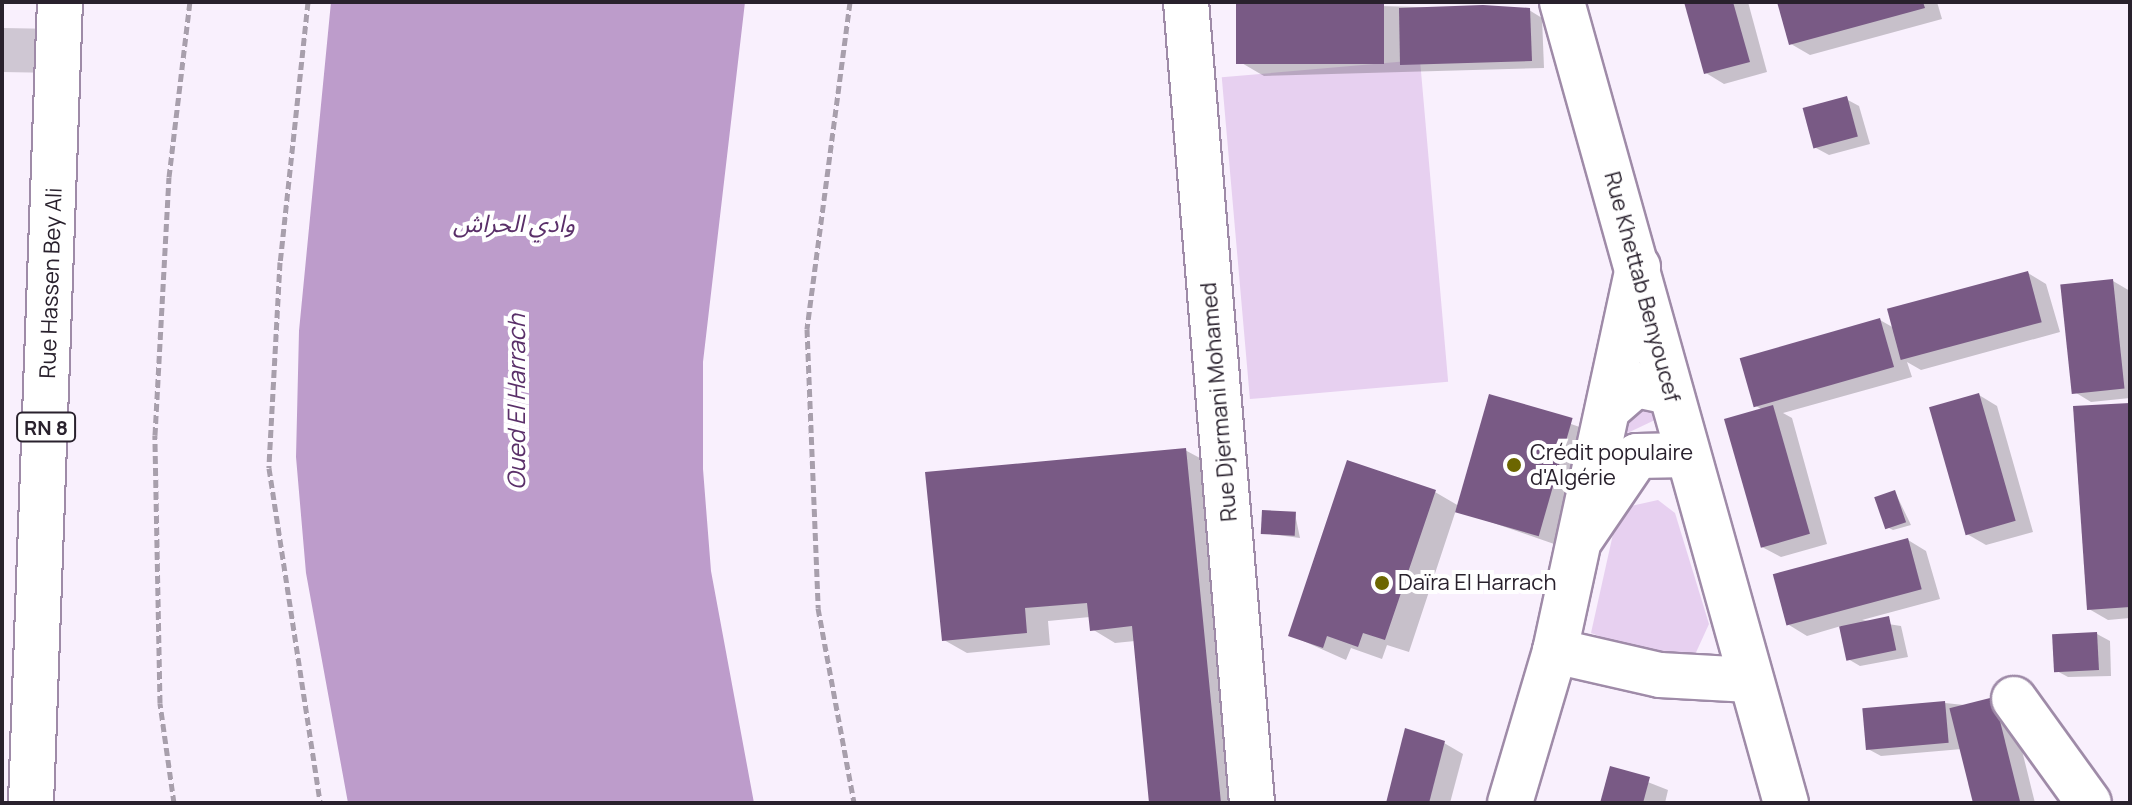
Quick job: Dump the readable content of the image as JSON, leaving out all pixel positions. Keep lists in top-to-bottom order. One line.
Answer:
{"streets":{"main road":["Rue Hassen Bey Ali","Rue Khettab Benyoucef","Rue Djermani Mohamed","RN 8"]},"water":["وادي الحراش","Oued El Harrach"],"places":["Crédit populaire d'Algérie","Daïra El Harrach"]}
